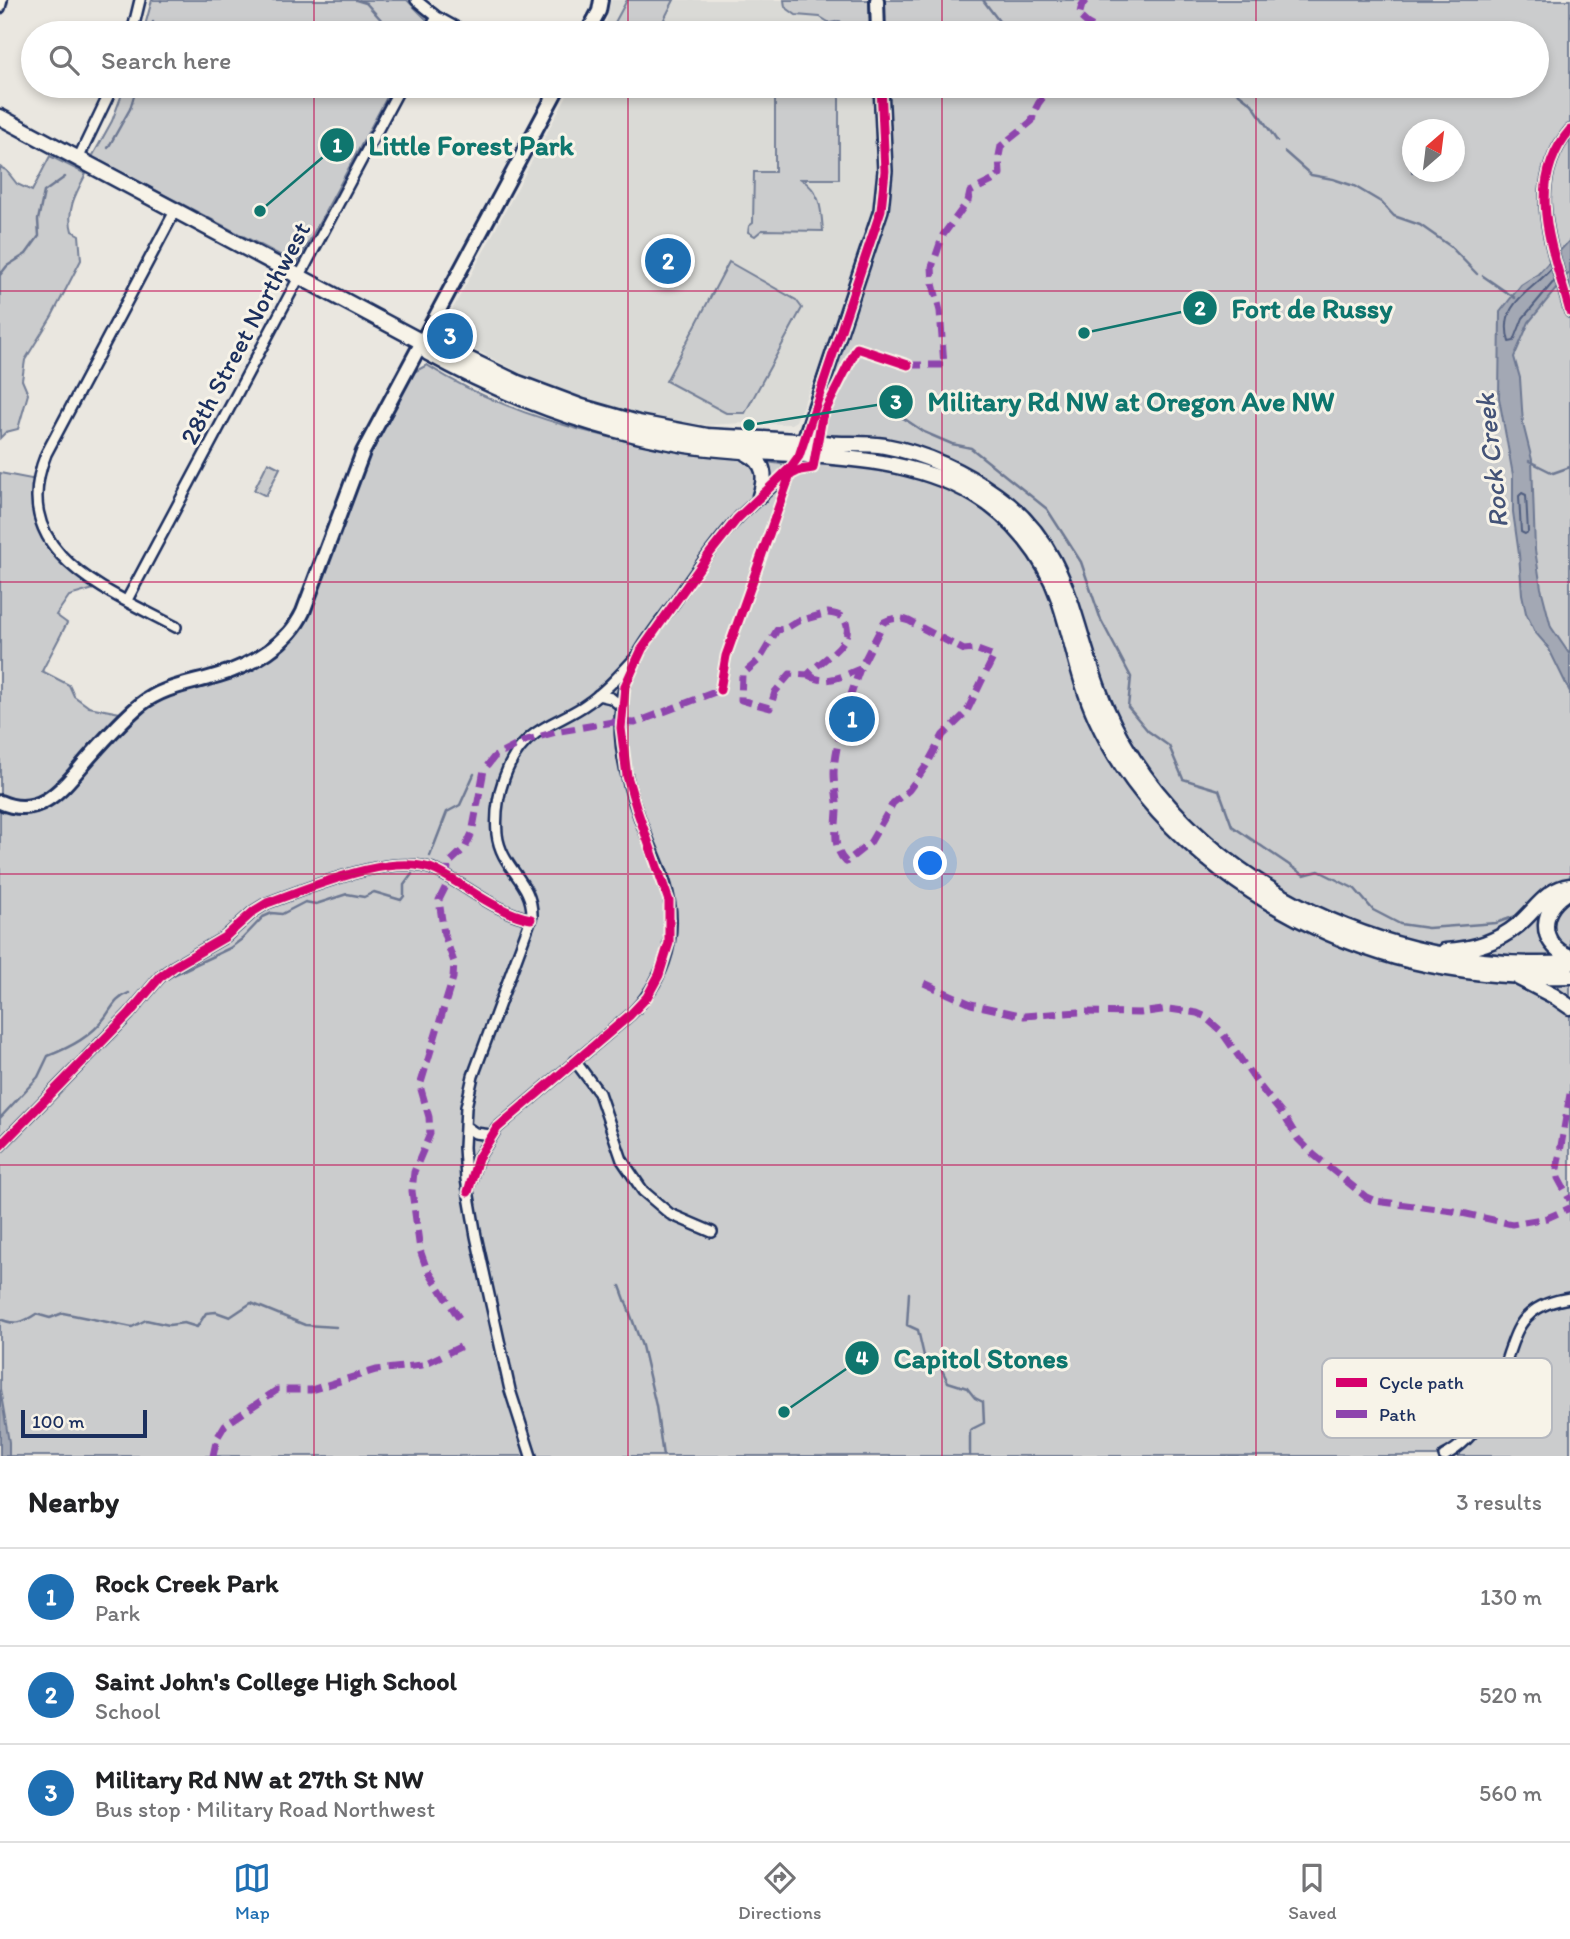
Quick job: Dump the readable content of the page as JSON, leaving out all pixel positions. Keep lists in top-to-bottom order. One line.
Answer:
{"streets":{"street":["28th Street Northwest"]},"water":["Rock Creek"],"places":["Little Forest Park","Fort de Russy","Military Rd NW at Oregon Ave NW","Capitol Stones"],"legend":["Cycle path","Path"],"scale_bar":"100 m","north":"top right","page":{"search":"Search here","pins":["2","3","1"],"scale":"100 m","heading":["Nearby","3 results"],"list":[{"mark":"1","name":"Rock Creek Park","note":"Park","value":"130 m"},{"mark":"2","name":"Saint John's College High School","note":"School","value":"520 m"},{"mark":"3","name":"Military Rd NW at 27th St NW","note":"Bus stop · Military Road Northwest","value":"560 m"}],"nav":["Map","Directions","Saved"]}}
